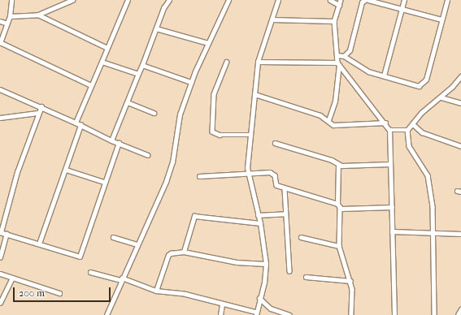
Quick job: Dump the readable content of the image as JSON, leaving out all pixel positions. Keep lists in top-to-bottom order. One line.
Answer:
{"scale_bar":"200 m"}
